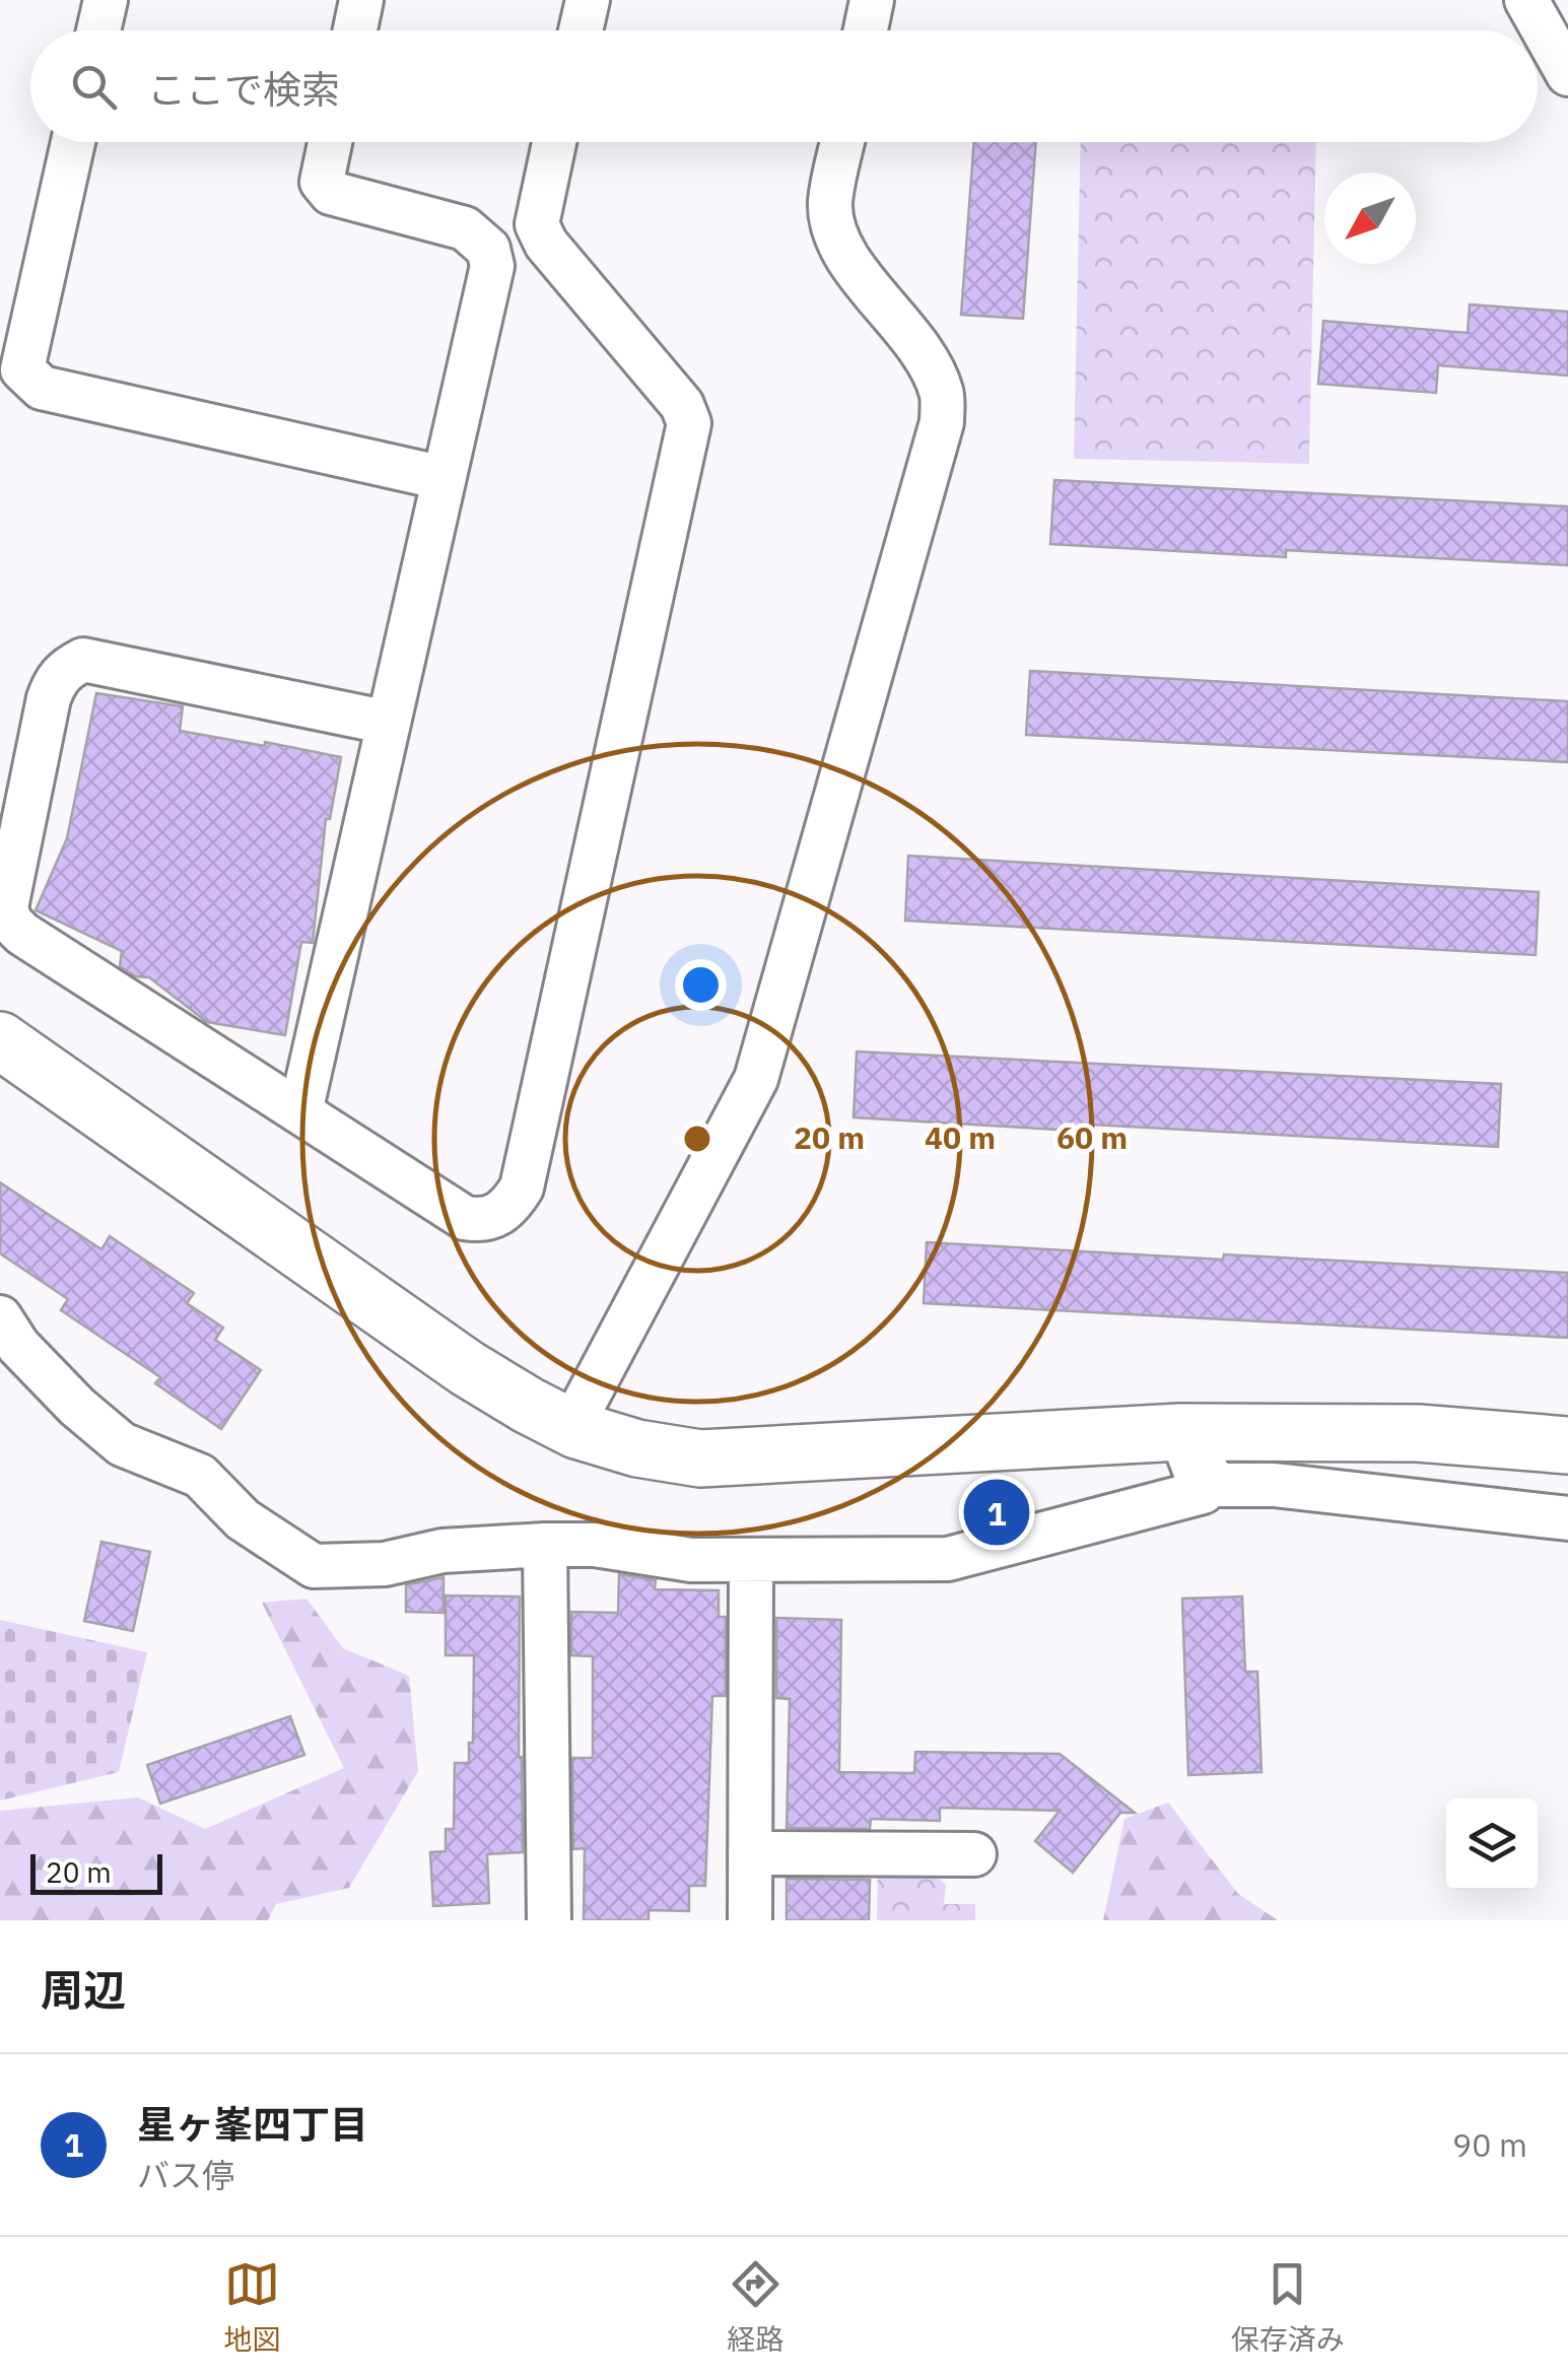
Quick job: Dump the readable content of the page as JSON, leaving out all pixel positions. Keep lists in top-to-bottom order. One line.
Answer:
{"scale_bar":"20 m","north":"bottom left","page":{"search":"ここで検索","pins":"1","scale":"20 m","heading":"周辺","list":[{"mark":"1","name":"星ヶ峯四丁目","note":"バス停","value":"90 m"}],"nav":["地図","経路","保存済み"]},"rings":["20 m","40 m","60 m"]}
